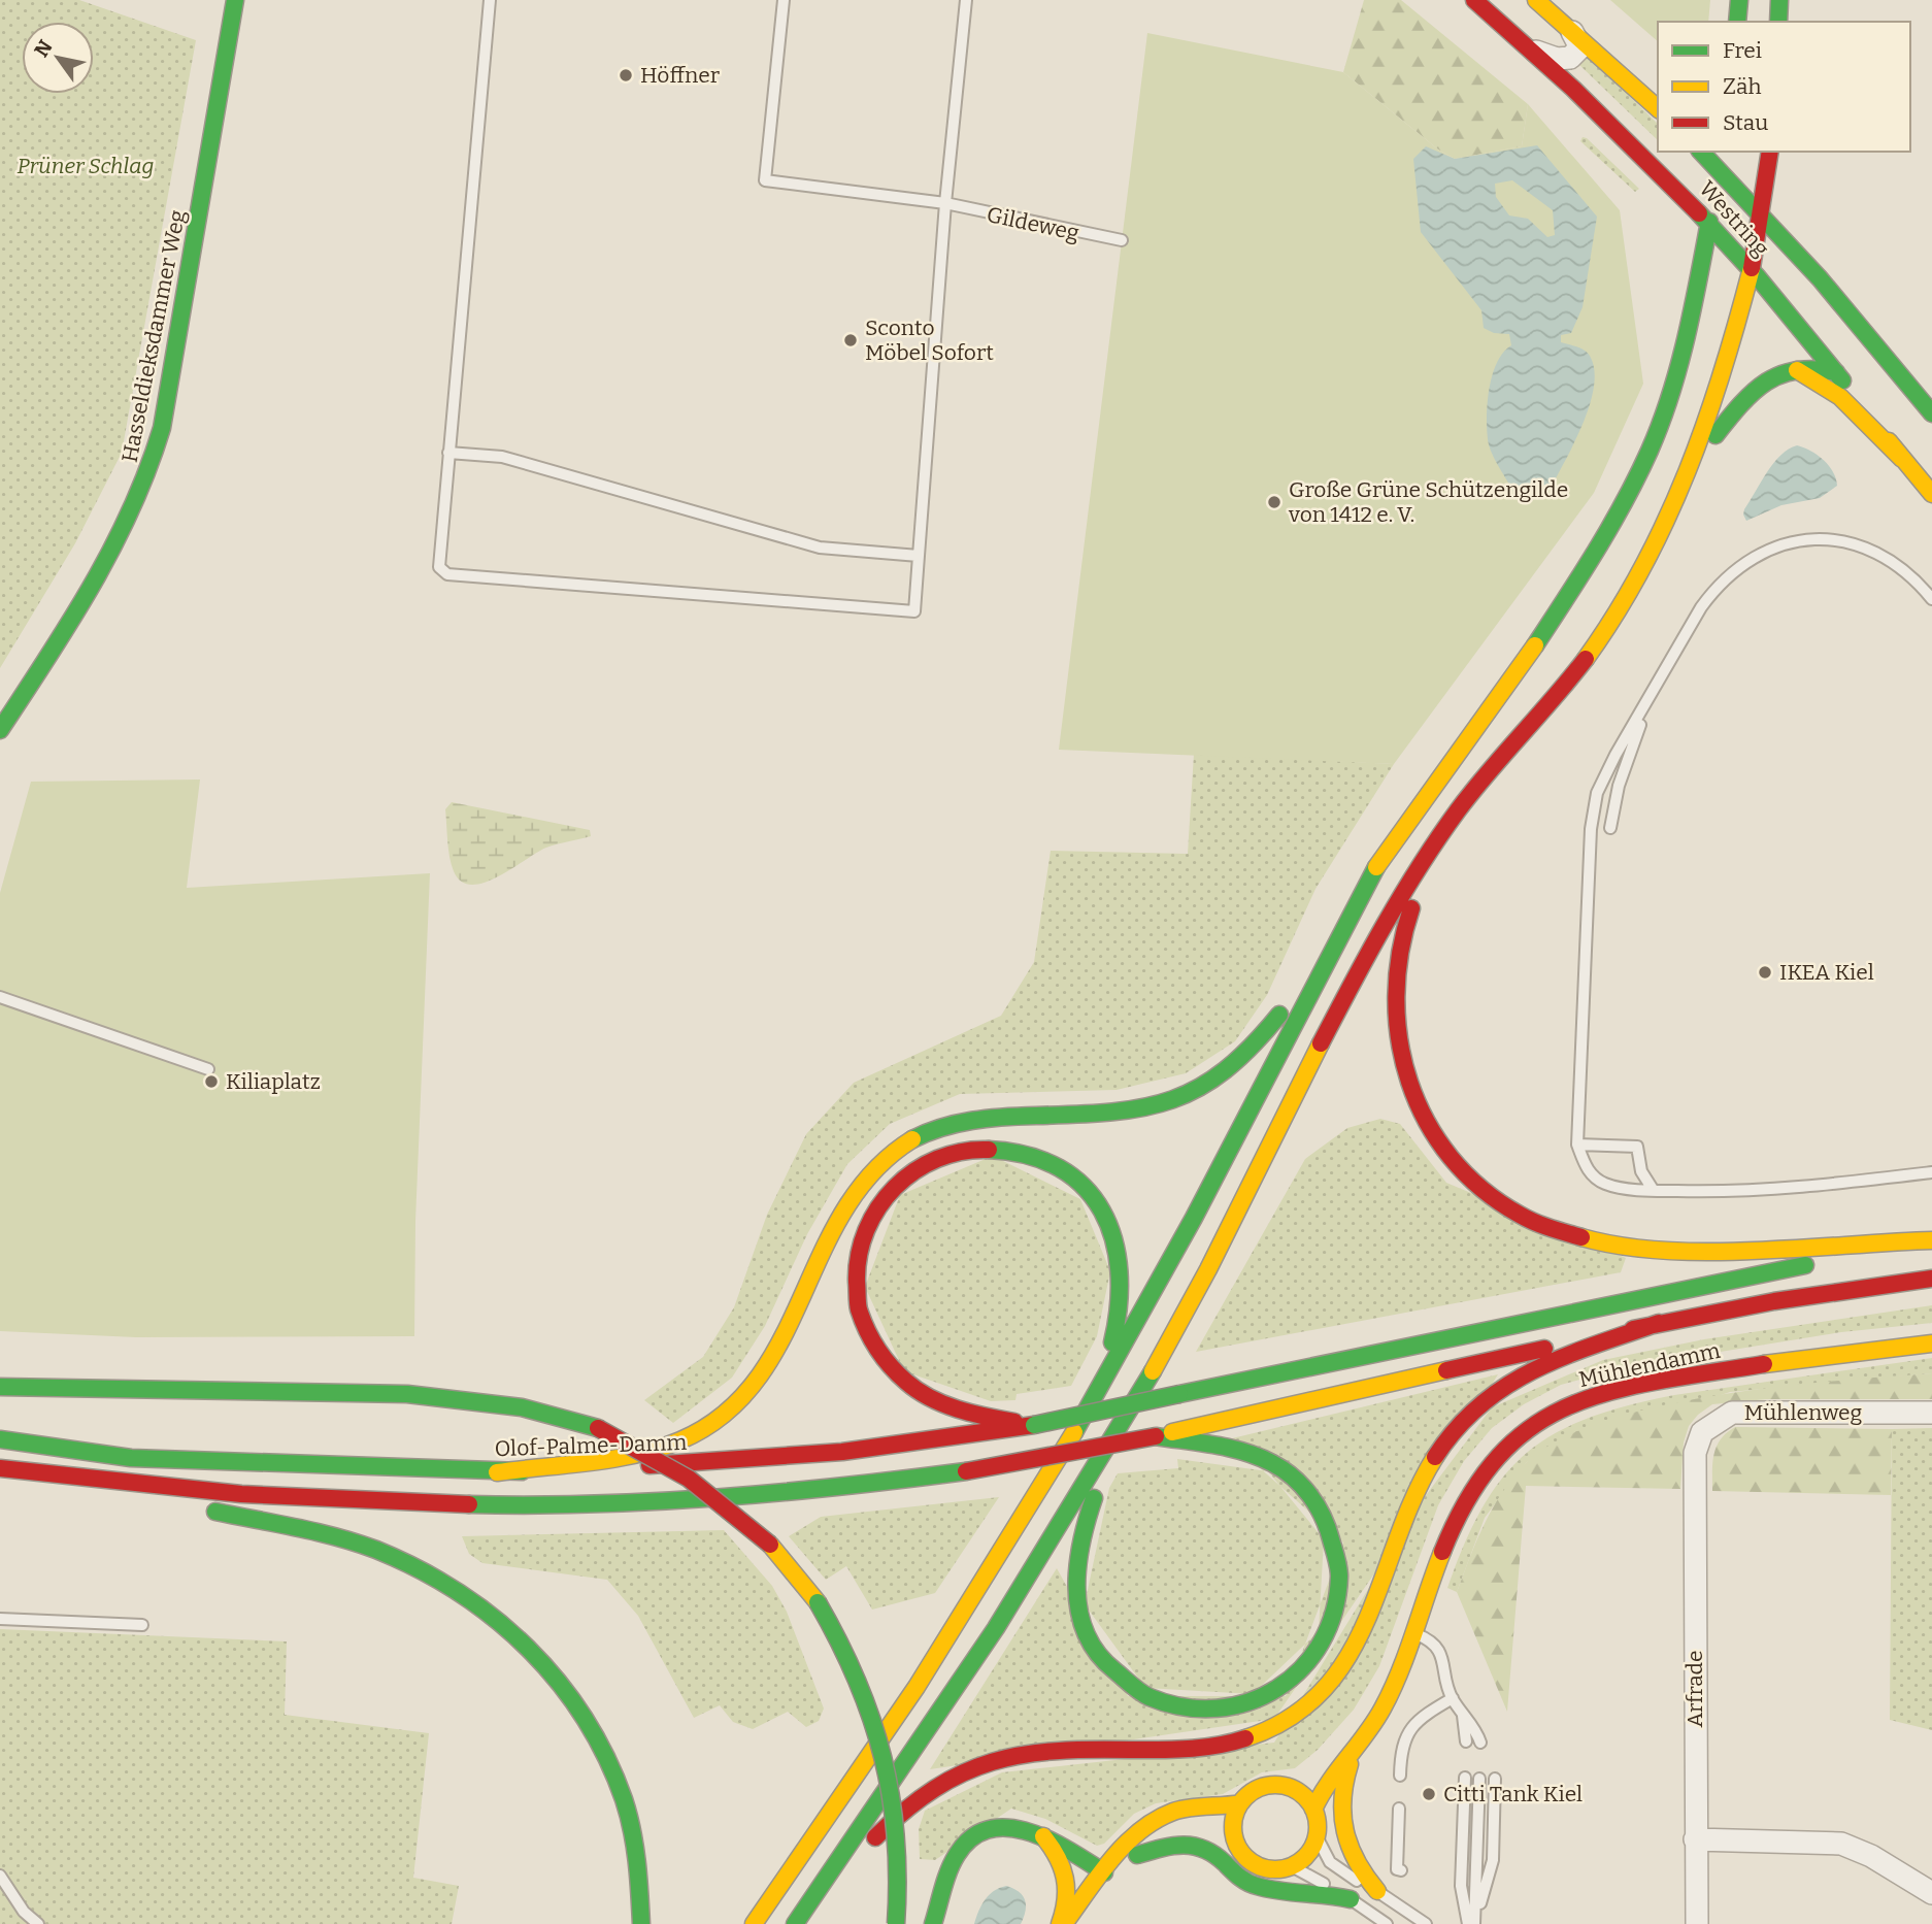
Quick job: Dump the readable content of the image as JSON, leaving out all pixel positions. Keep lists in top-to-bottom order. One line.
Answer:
{"streets":{"main road":["Westring","Hasseldieksdammer Weg","Mühlendamm","Olof-Palme-Damm"],"street":["Mühlenweg","Arfrade"],"lane":["Gildeweg"]},"crossings":[["Mühlenweg","Arfrade"]],"parks":["Prüner Schlag"],"places":["Höffner","Sconto Möbel Sofort","Große Grüne Schützengilde von 1412 e. V.","IKEA Kiel","Kiliaplatz","Citti Tank Kiel"],"legend":["Frei","Zäh","Stau"],"north":"top left"}
